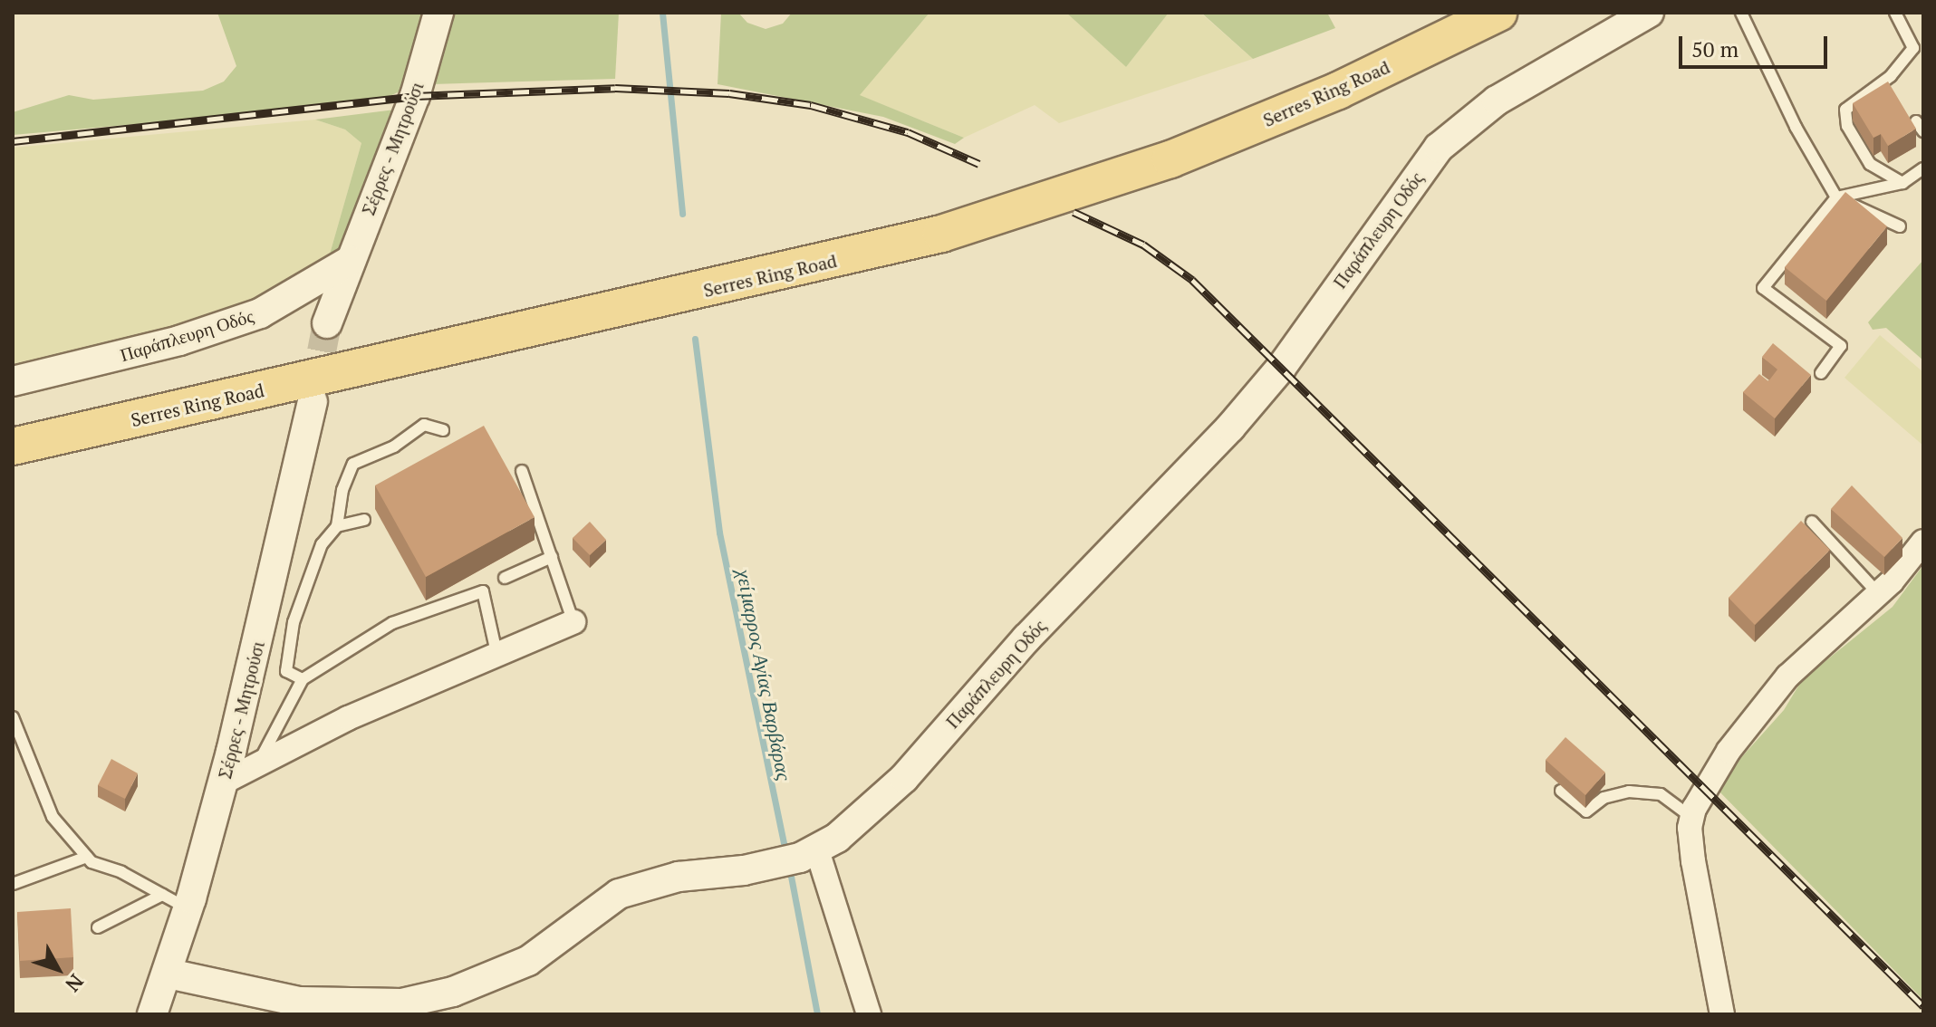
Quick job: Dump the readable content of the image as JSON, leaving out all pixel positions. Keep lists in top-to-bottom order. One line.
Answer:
{"streets":{"main road":["Serres Ring Road"],"street":["Σέρρες - Μητρούσι","Παράπλευρη Οδός"]},"crossings":[["Σέρρες - Μητρούσι","Παράπλευρη Οδός"]],"water":["χείμαρρος Αγίας Βαρβάρας"],"scale_bar":"50 m","north":"bottom right"}
